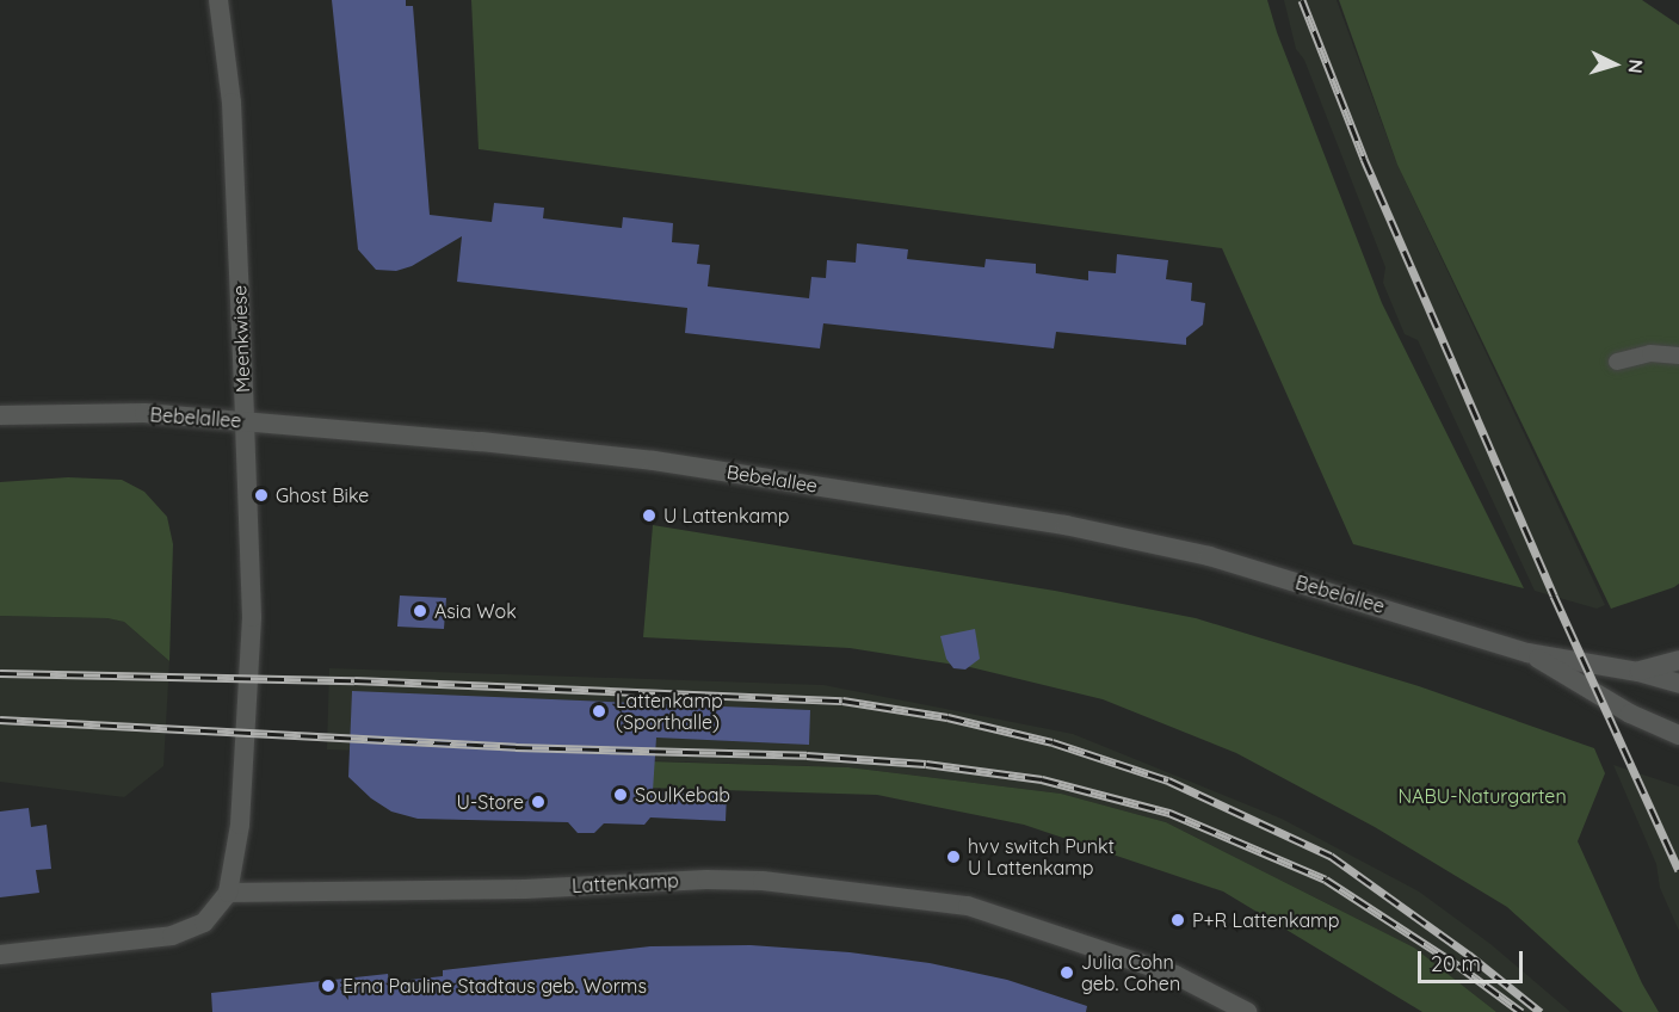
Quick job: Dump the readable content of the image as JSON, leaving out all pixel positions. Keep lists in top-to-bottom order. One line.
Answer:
{"streets":{"street":["Meenkwiese","Bebelallee","Lattenkamp"]},"crossings":[["Meenkwiese","Bebelallee"],["Meenkwiese","Lattenkamp"]],"parks":["NABU-Naturgarten"],"places":["Ghost Bike","U Lattenkamp","Asia Wok","Lattenkamp (Sporthalle)","SoulKebab","U-Store","hvv switch Punkt U Lattenkamp","P+R Lattenkamp","Julia Cohn geb. Cohen","Erna Pauline Stadtaus geb. Worms"],"scale_bar":"20 m","north":"right"}
